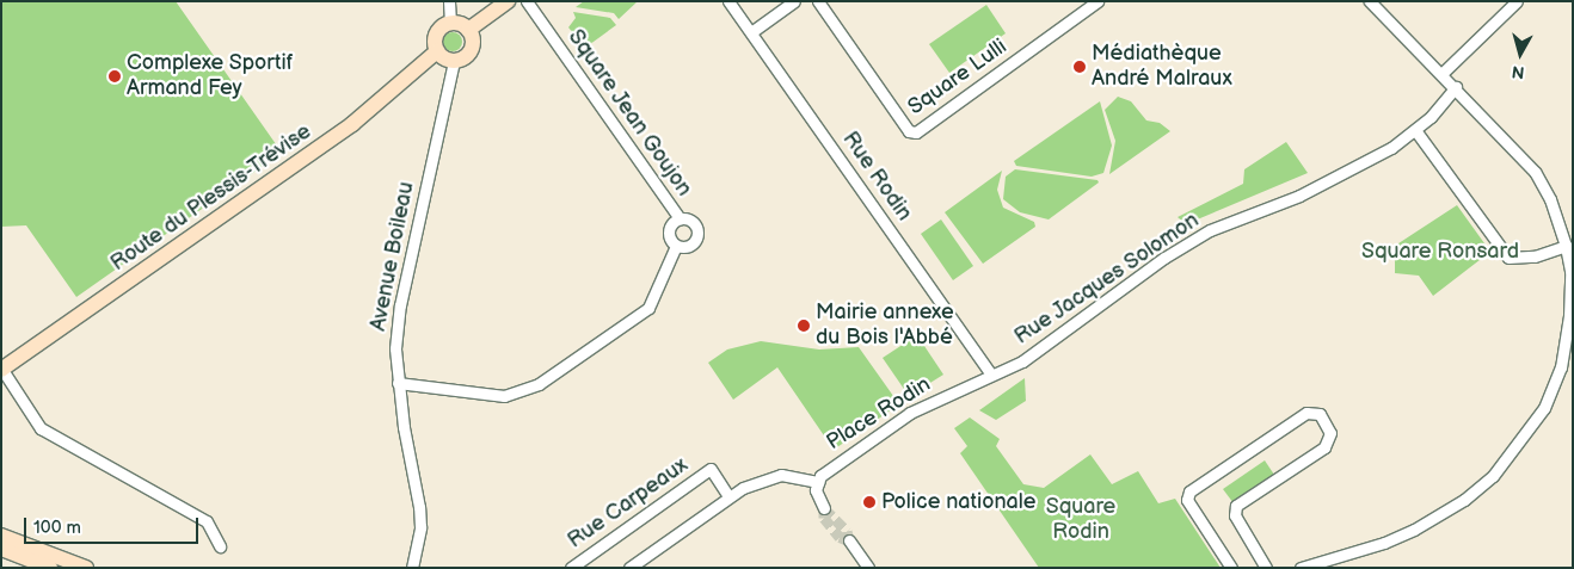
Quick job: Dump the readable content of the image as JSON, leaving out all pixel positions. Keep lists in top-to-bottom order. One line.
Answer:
{"streets":{"main road":["Route du Plessis-Trévise"],"street":["Square Lulli","Square Jean Goujon","Rue Rodin","Avenue Boileau","Rue Jacques Solomon","Place Rodin","Rue Carpeaux"]},"crossings":[["Square Jean Goujon","Avenue Boileau"],["Rue Rodin","Rue Jacques Solomon"],["Rue Rodin","Place Rodin"],["Route du Plessis-Trévise","Avenue Boileau"],["Rue Jacques Solomon","Place Rodin"]],"parks":["Square Ronsard","Square Rodin"],"places":["Médiathèque André Malraux","Complexe Sportif Armand Fey","Mairie annexe du Bois l'Abbé","Police nationale"],"scale_bar":"100 m","north":"bottom"}
